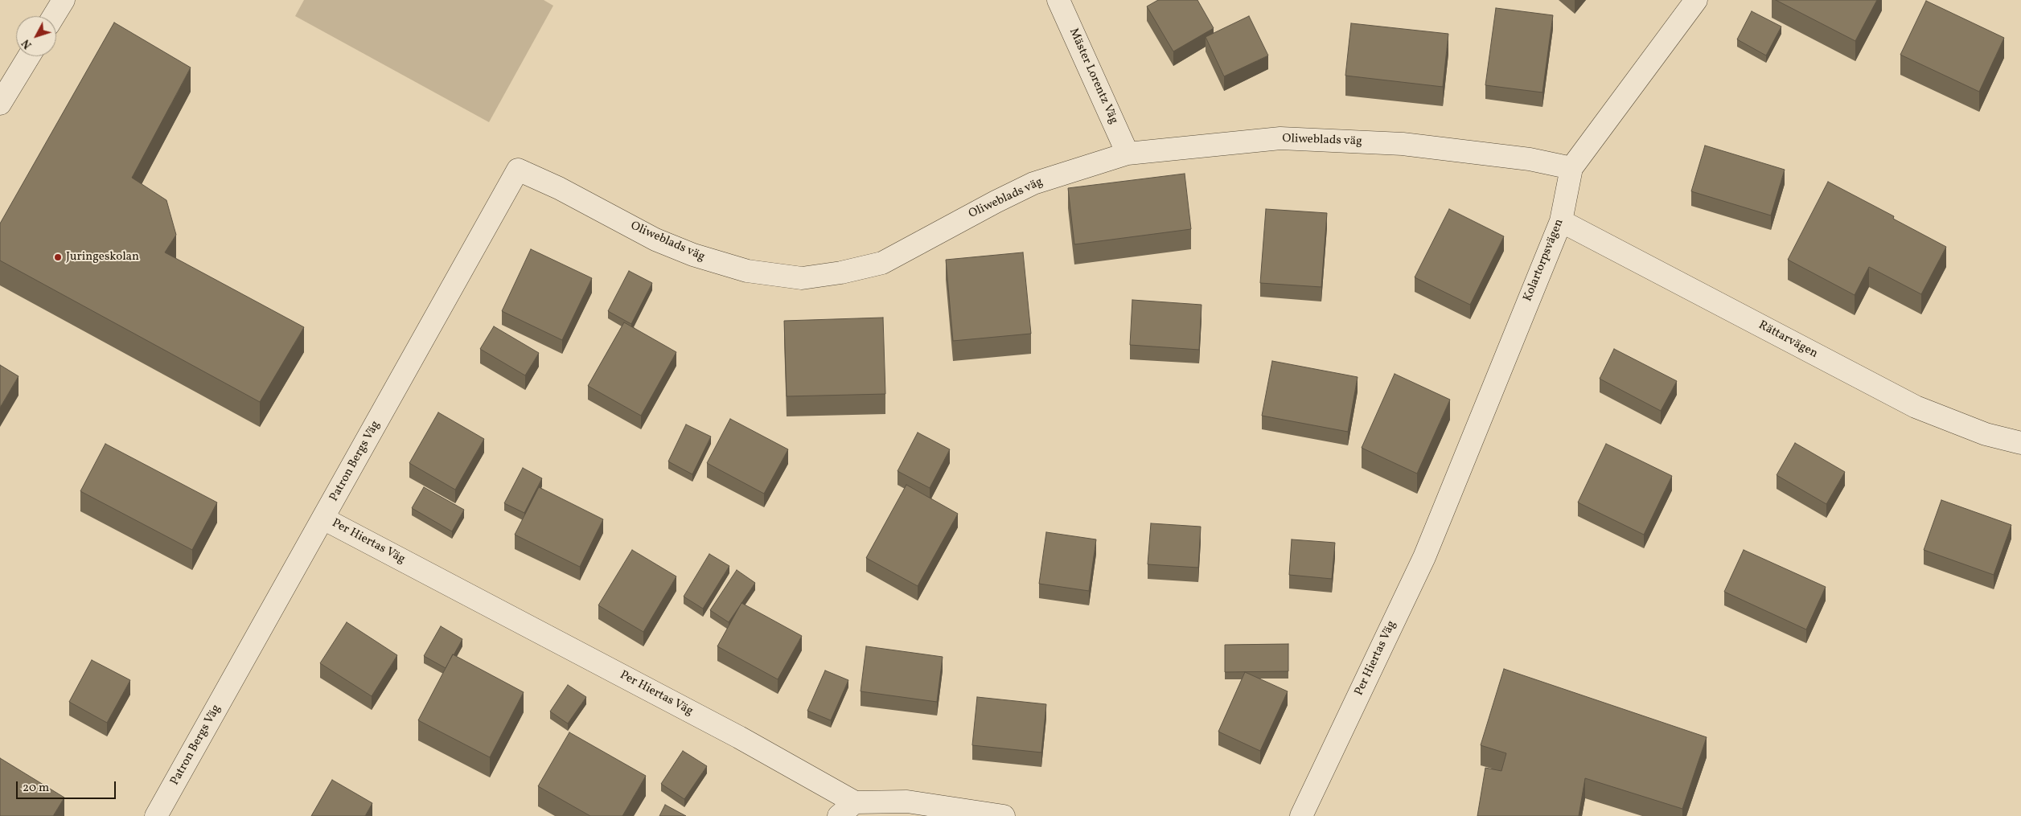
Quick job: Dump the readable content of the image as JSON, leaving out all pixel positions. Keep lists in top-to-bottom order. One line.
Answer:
{"streets":{"street":["Mäster Lorentz Väg","Oliweblads väg","Kolartorpsvägen","Rättarvägen","Patron Bergs Väg","Per Hiertas Väg"]},"crossings":[["Mäster Lorentz Väg","Oliweblads väg"],["Oliweblads väg","Kolartorpsvägen"],["Oliweblads väg","Patron Bergs Väg"],["Kolartorpsvägen","Rättarvägen"],["Kolartorpsvägen","Per Hiertas Väg"],["Patron Bergs Väg","Per Hiertas Väg"]],"places":["Juringeskolan"],"scale_bar":"20 m","north":"bottom left"}
